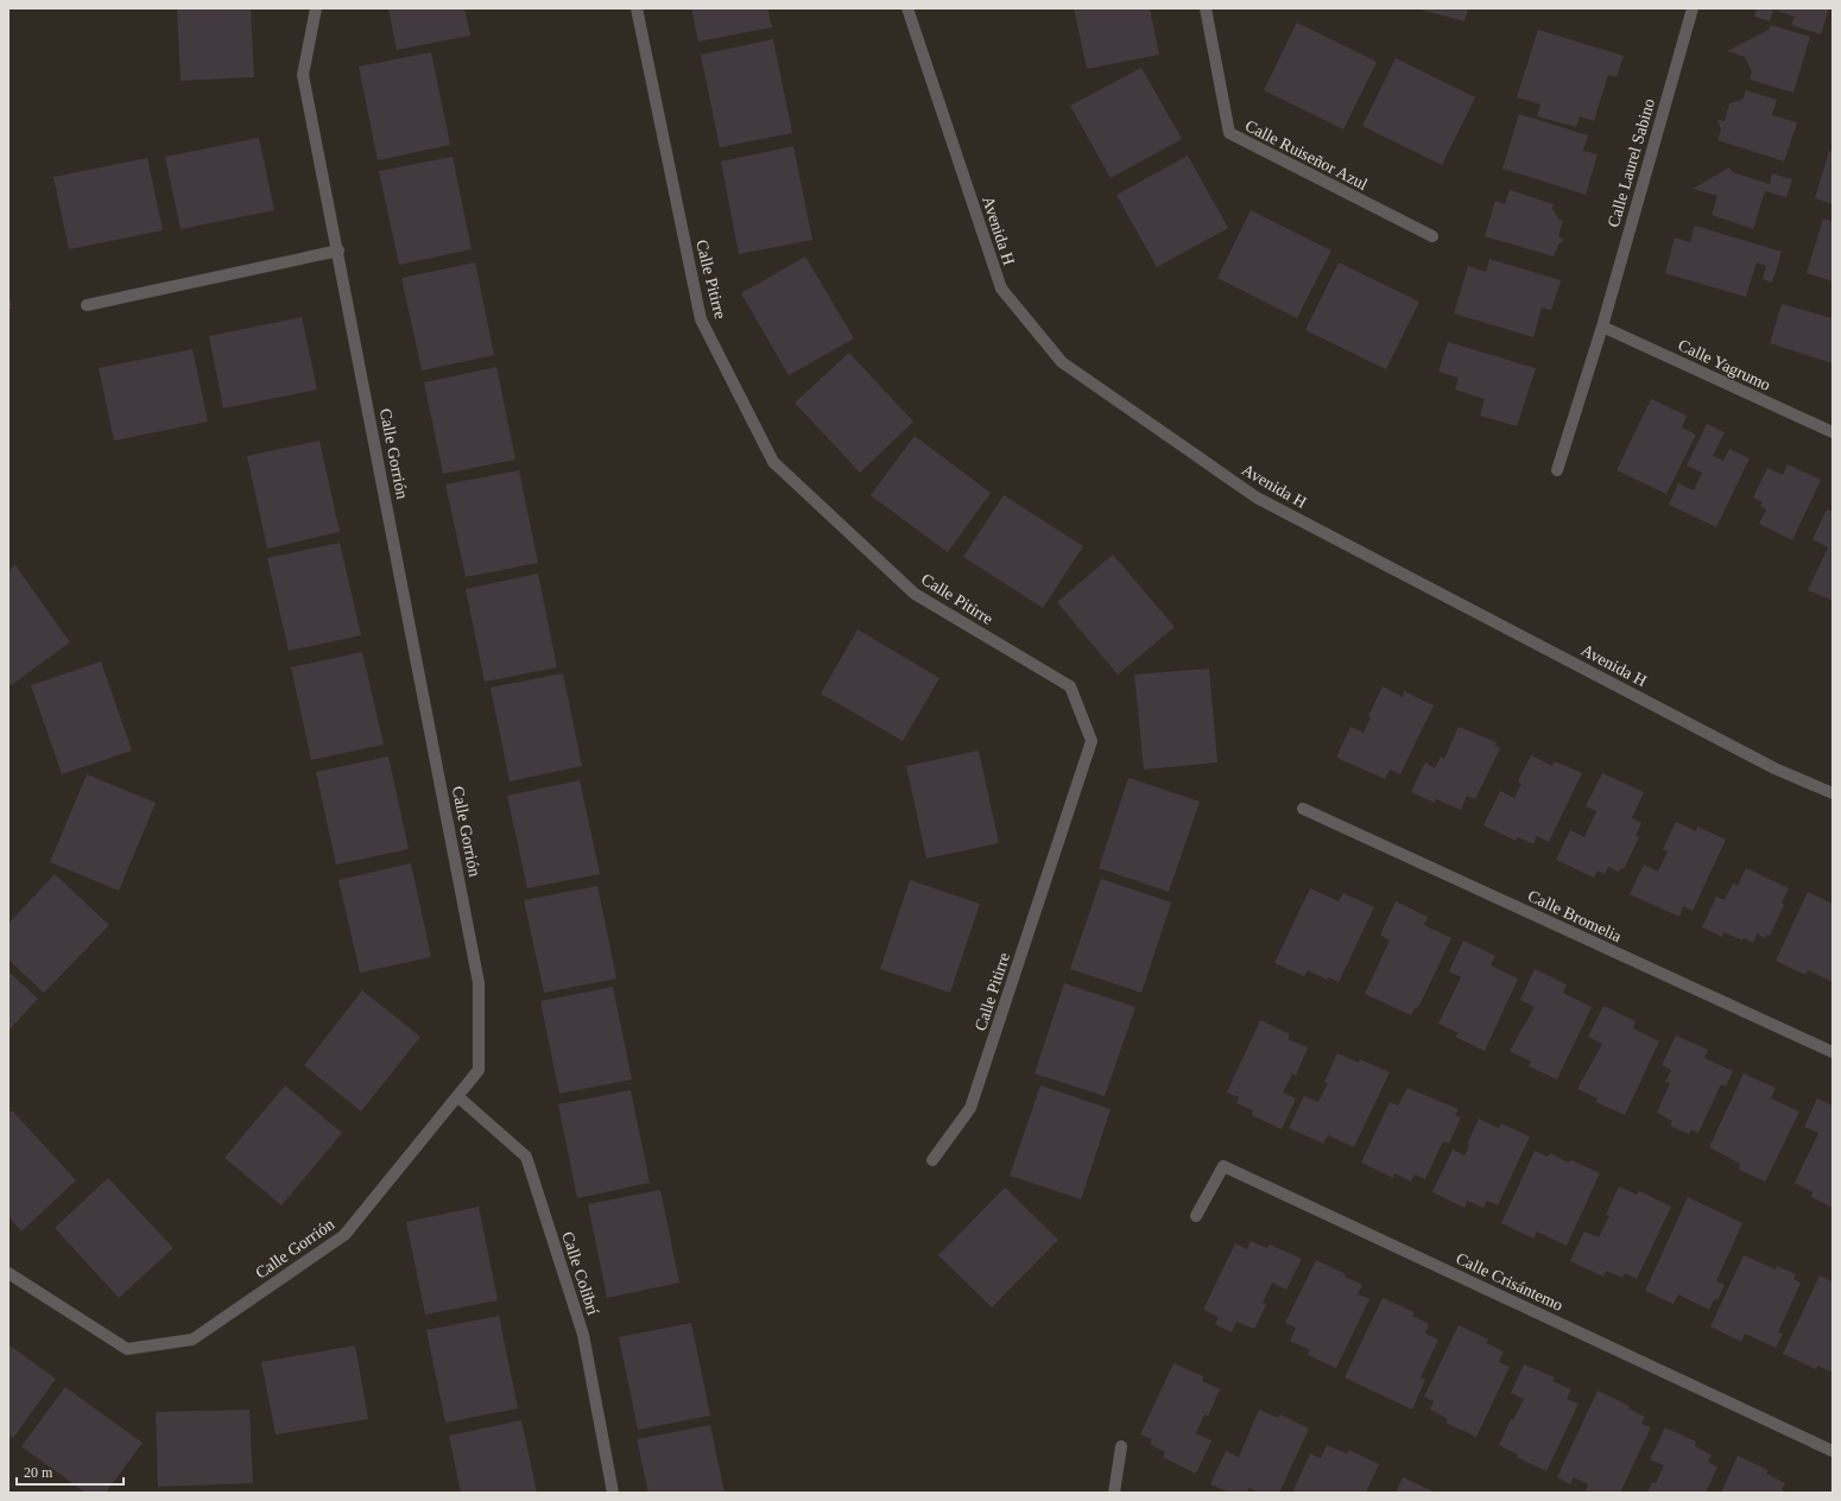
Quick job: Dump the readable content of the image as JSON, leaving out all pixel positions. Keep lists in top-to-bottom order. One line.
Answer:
{"streets":{"street":["Calle Ruiseñor Azul","Calle Laurel Sabino","Avenida H","Calle Pitirre","Calle Yagrumo","Calle Gorrión","Calle Bromelia","Calle Colibrí","Calle Crisántemo"]},"crossings":[["Calle Laurel Sabino","Calle Yagrumo"],["Calle Gorrión","Calle Colibrí"]],"scale_bar":"20 m"}
